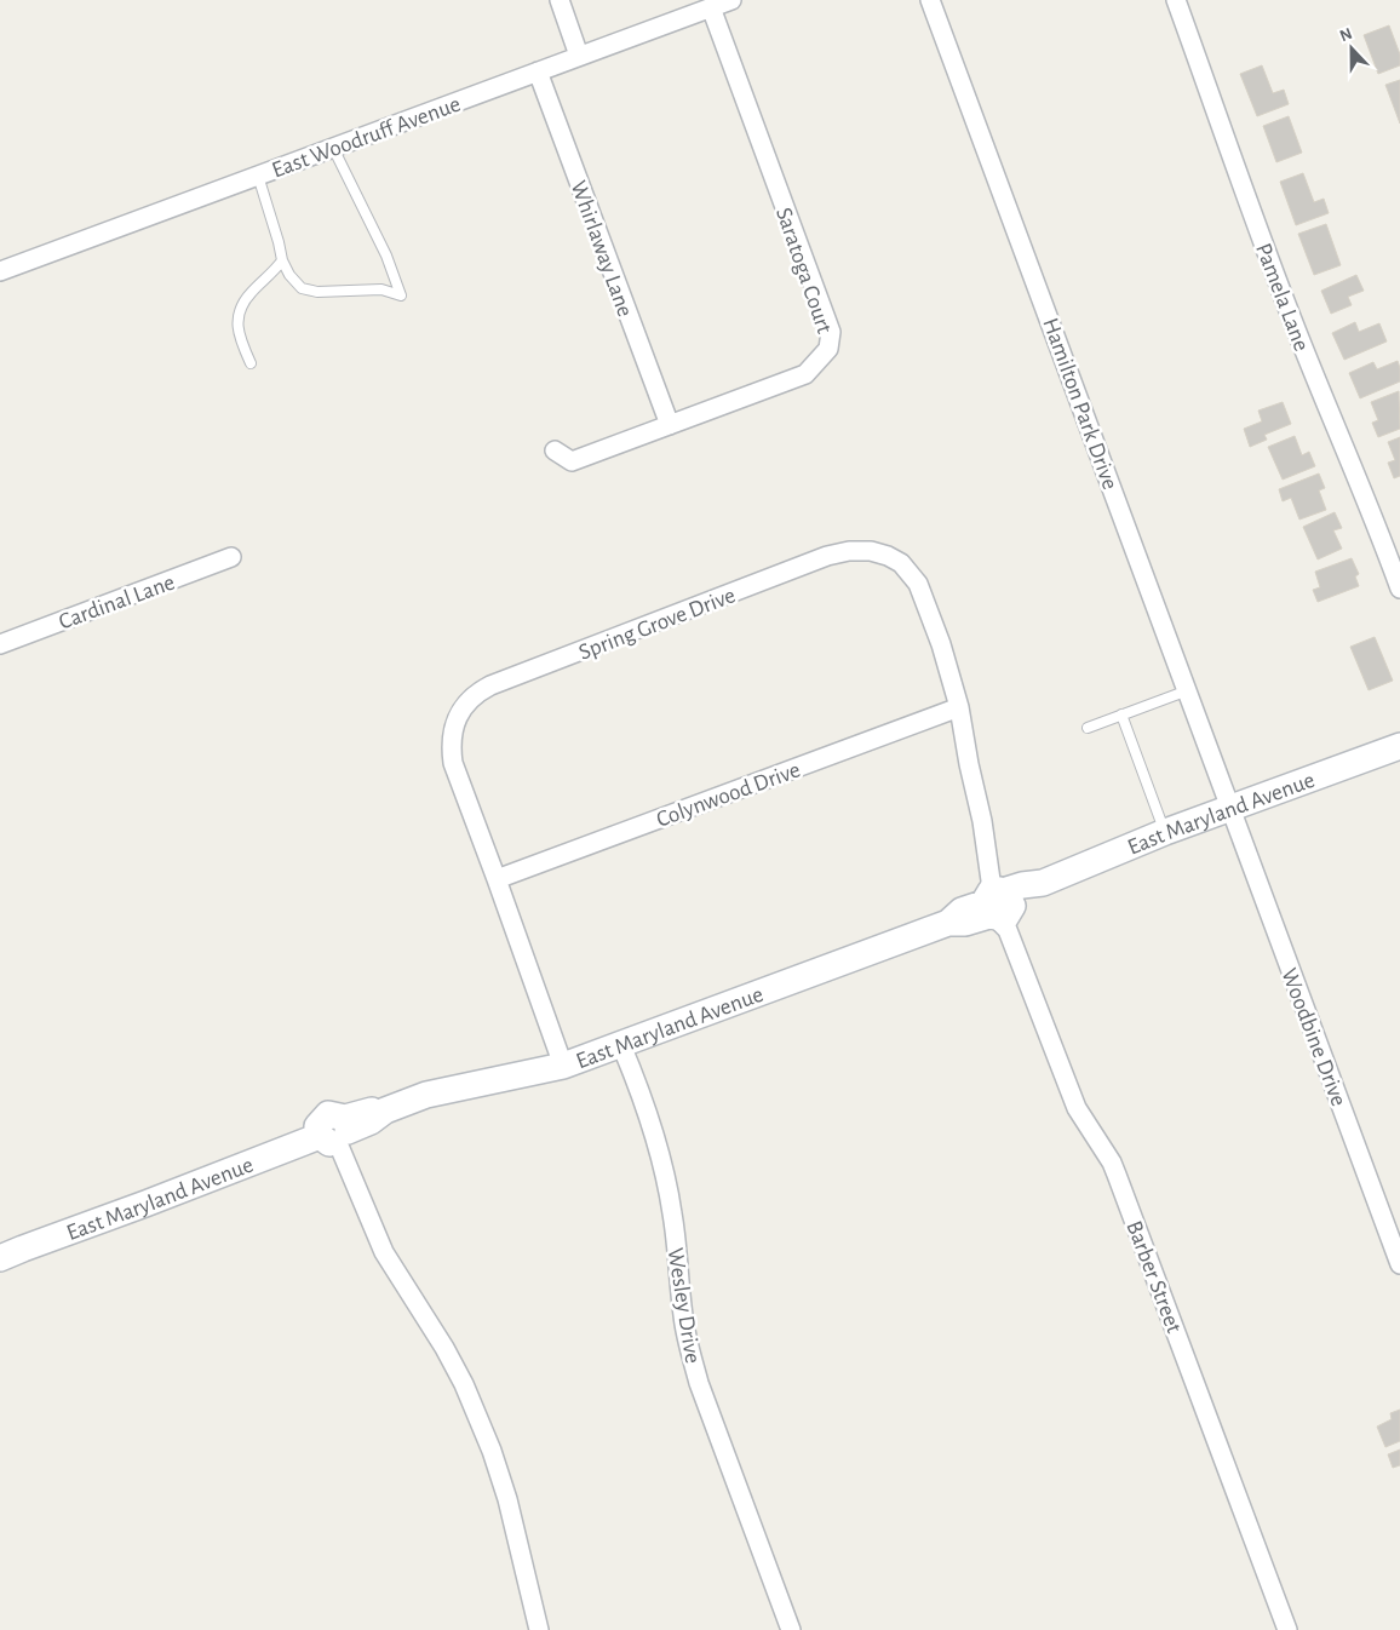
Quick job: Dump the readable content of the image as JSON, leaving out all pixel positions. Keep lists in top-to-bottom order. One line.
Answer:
{"streets":{"street":["East Woodruff Avenue","Whirlaway Lane","Saratoga Court","Pamela Lane","Hamilton Park Drive","Cardinal Lane","Spring Grove Drive","Colynwood Drive","East Maryland Avenue","Woodbine Drive","Barber Street","Wesley Drive"]},"crossings":[["East Woodruff Avenue","Whirlaway Lane"],["East Woodruff Avenue","Saratoga Court"],["Whirlaway Lane","Saratoga Court"],["Hamilton Park Drive","East Maryland Avenue"],["Hamilton Park Drive","Woodbine Drive"],["Spring Grove Drive","Colynwood Drive"],["Spring Grove Drive","East Maryland Avenue"],["Spring Grove Drive","Barber Street"],["East Maryland Avenue","Woodbine Drive"],["East Maryland Avenue","Barber Street"],["East Maryland Avenue","Wesley Drive"]],"north":"top"}
